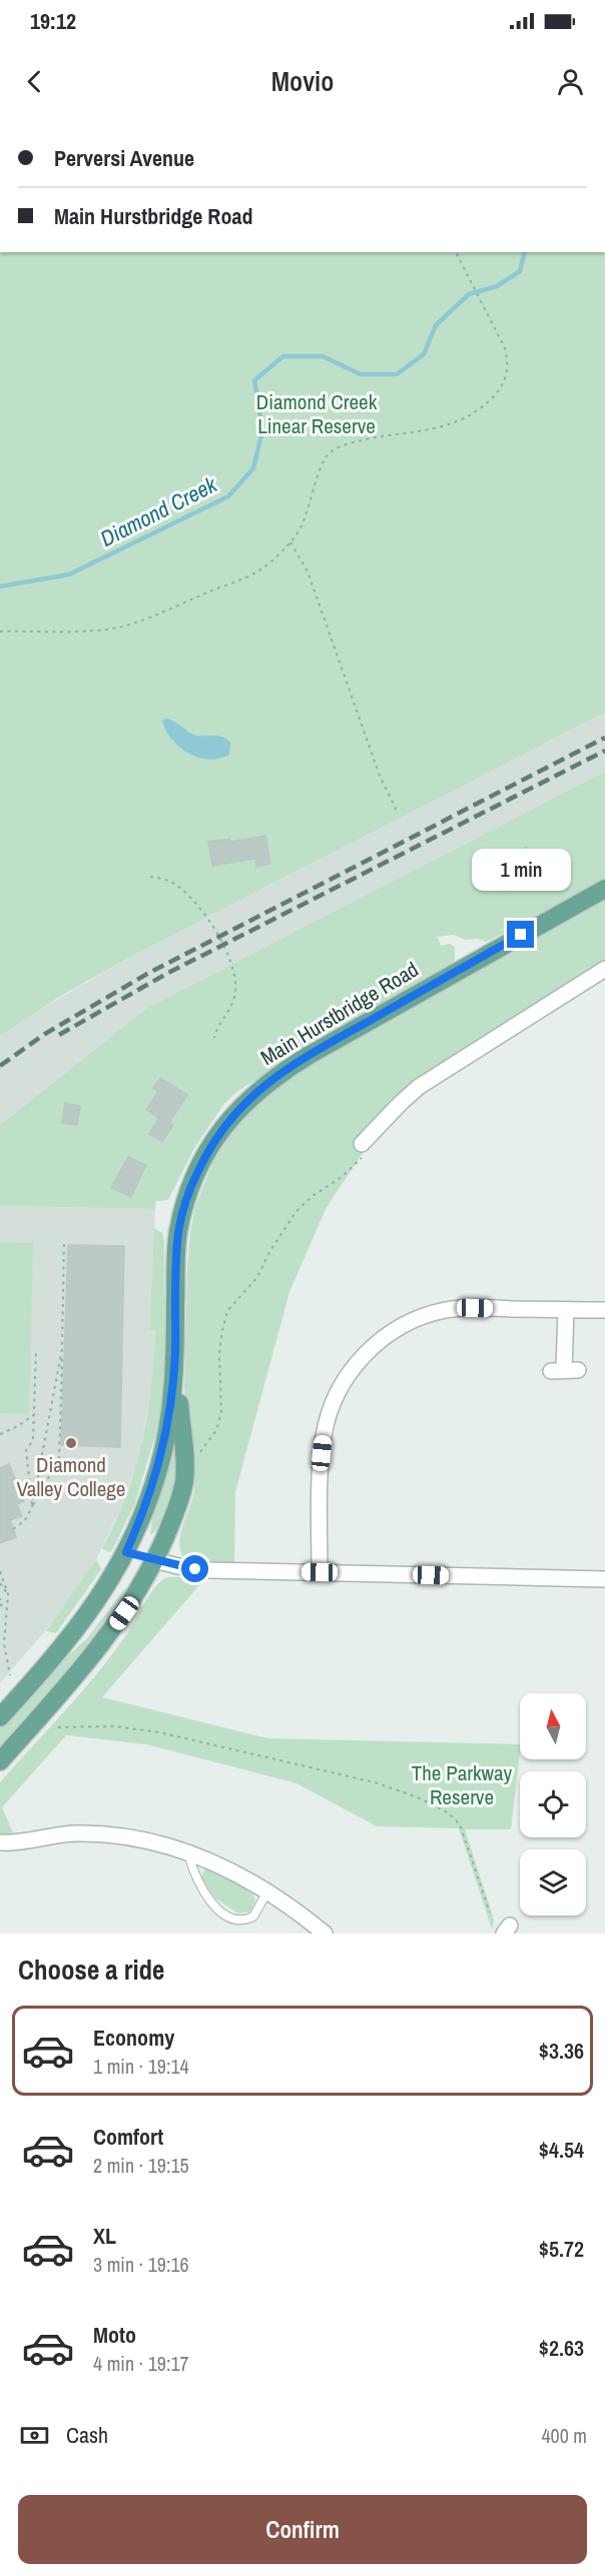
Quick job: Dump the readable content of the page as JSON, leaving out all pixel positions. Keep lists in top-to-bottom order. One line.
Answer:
{"streets":{"main road":["Main Hurstbridge Road"]},"water":["Diamond Creek"],"parks":["Diamond Creek Linear Reserve","The Parkway Reserve"],"places":["Diamond Valley College"],"north":"top","page":{"status":"19:12","header":"Movio","banner":["Perversi Avenue","Main Hurstbridge Road"],"bubble":"1 min","heading":"Choose a ride","list":[{"name":"Economy","note":"1 min · 19:14","value":"$3.36"},{"name":"Comfort","note":"2 min · 19:15","value":"$4.54"},{"name":"XL","note":"3 min · 19:16","value":"$5.72"},{"name":"Moto","note":"4 min · 19:17","value":"$2.63"}],"pay":["Cash","400 m"],"buttons":"Confirm"}}
